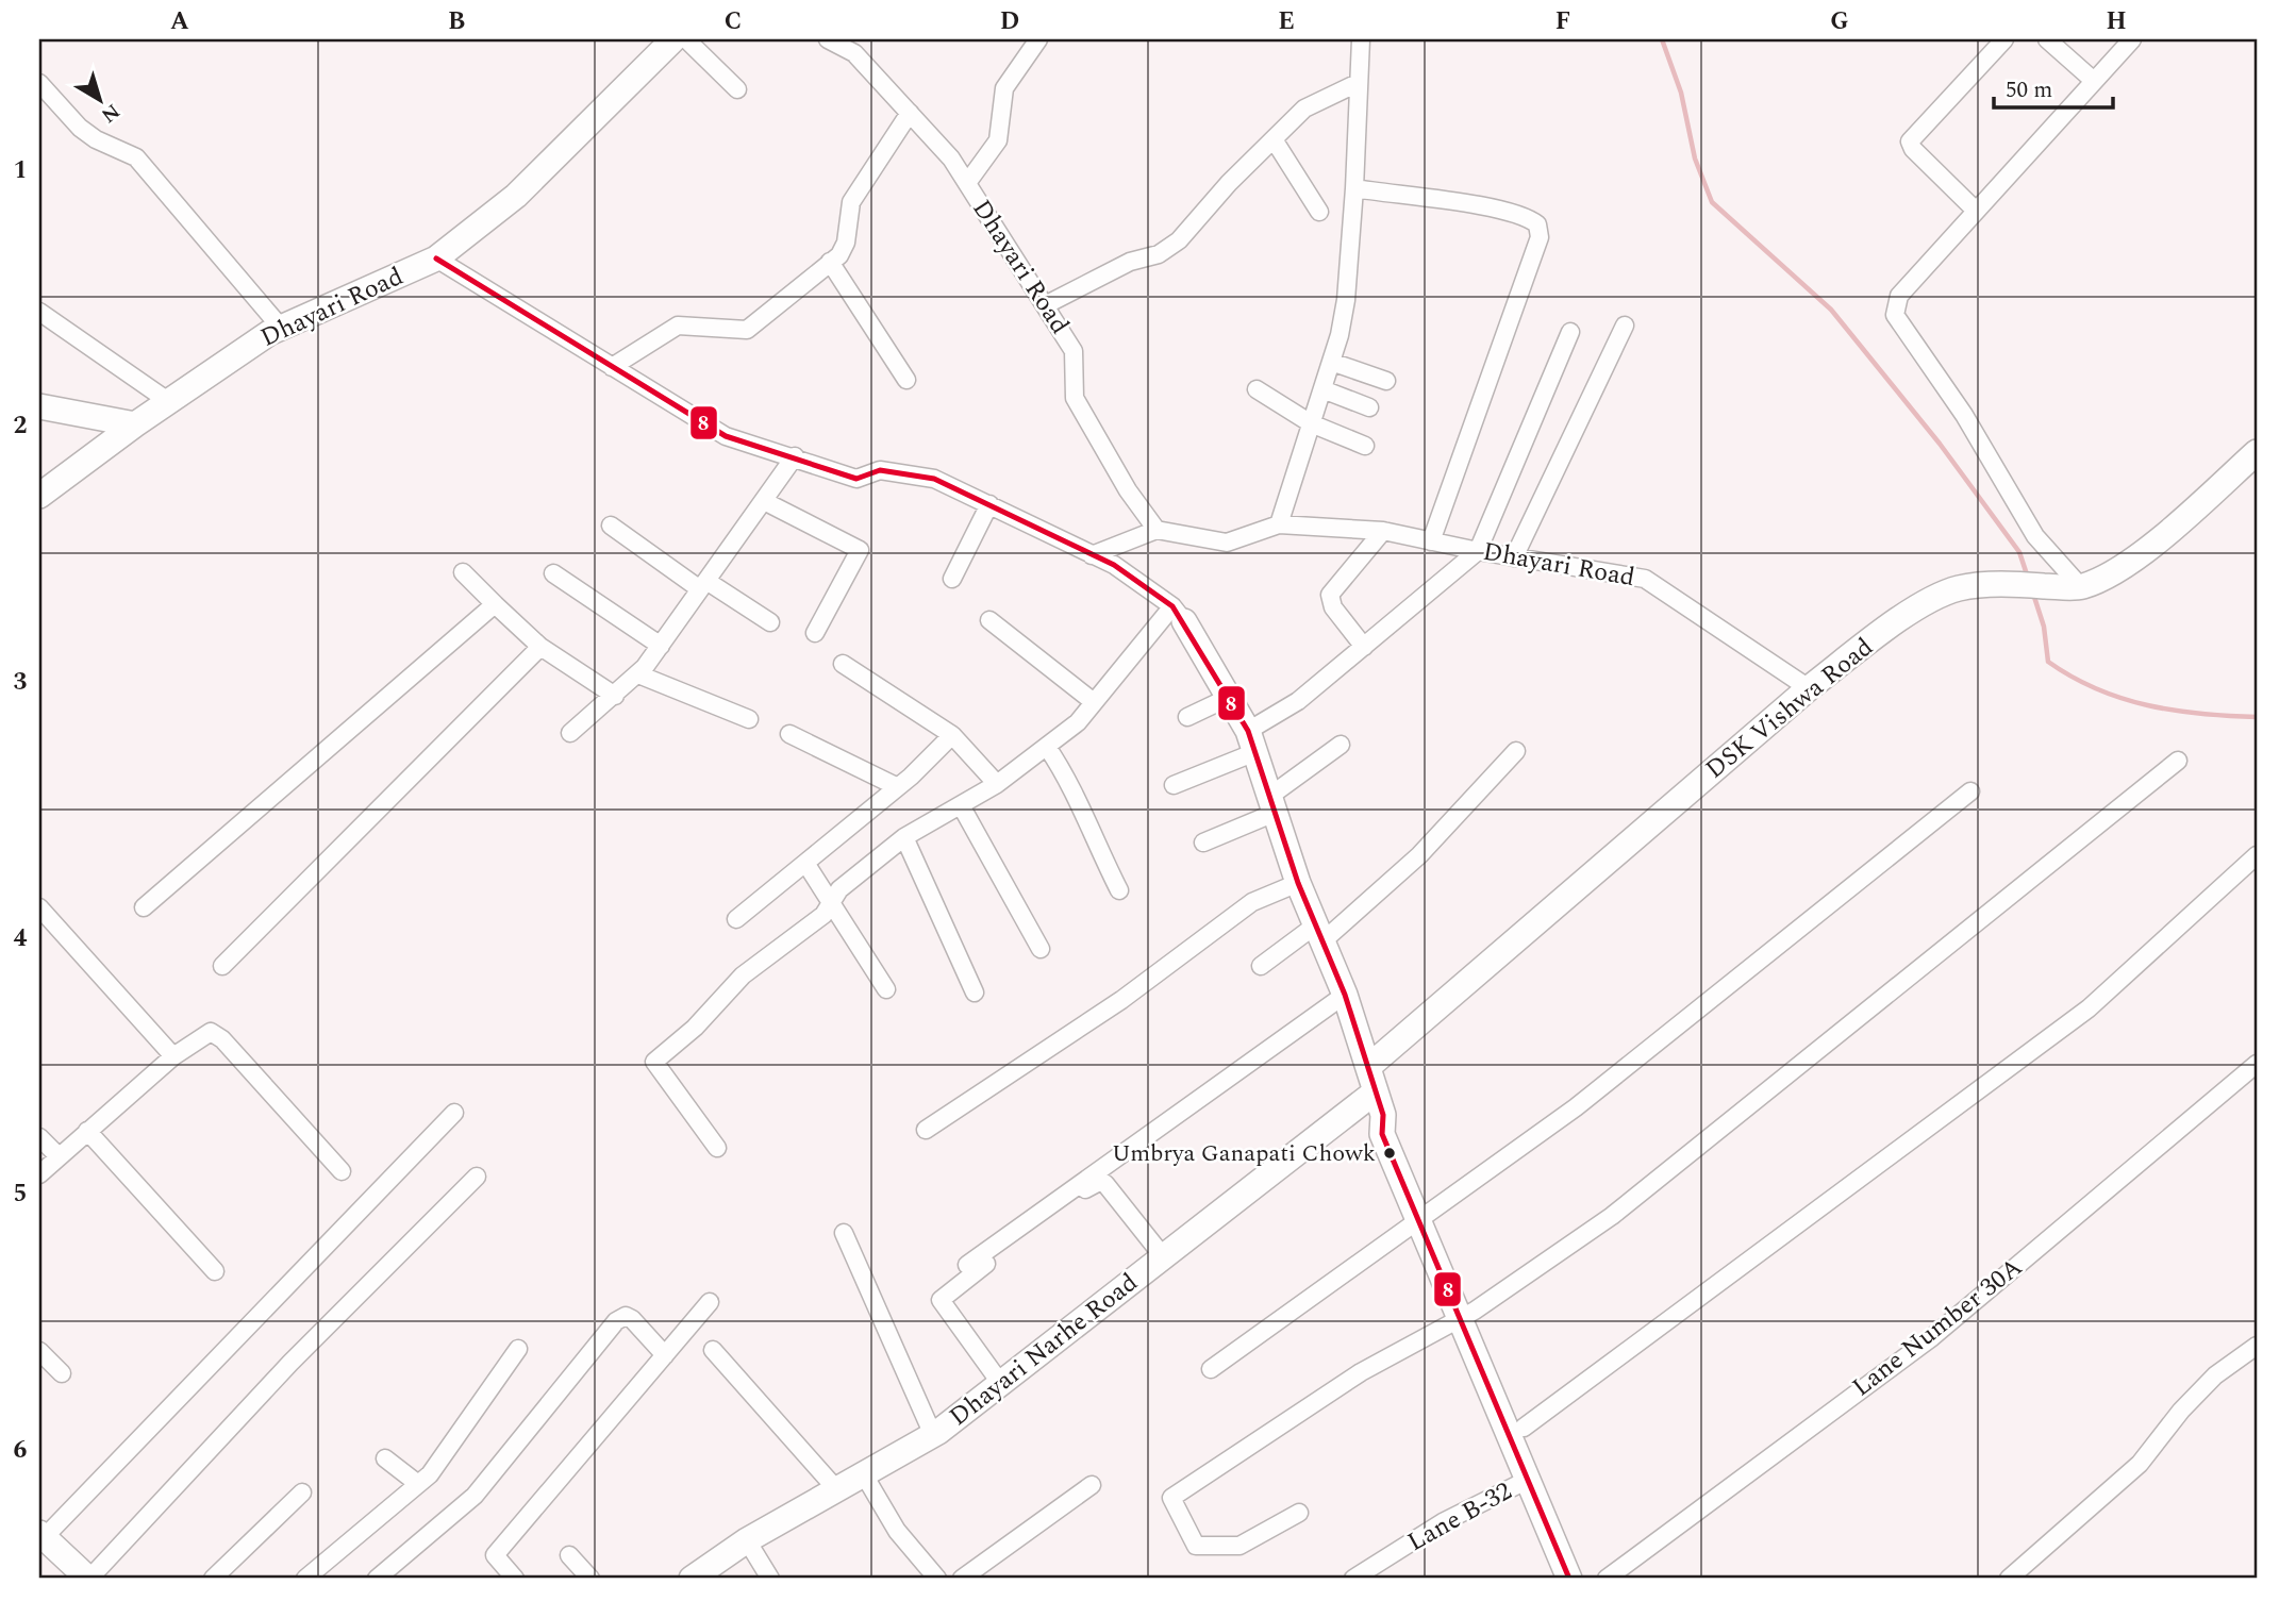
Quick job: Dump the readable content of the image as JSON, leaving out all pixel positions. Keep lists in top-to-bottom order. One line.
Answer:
{"streets":{"street":["Dhayari Road","DSK Vishwa Road","Lane Number 30A","Dhayari Narhe Road","Lane B-32"]},"crossings":[["Dhayari Road","DSK Vishwa Road"]],"places":["Umbrya Ganapati Chowk"],"lines":["transit line 8"],"scale_bar":"50 m","north":"bottom right","grid":{"columns":["A","B","C","D","E","F","G","H"],"rows":["1","2","3","4","5","6"]}}
